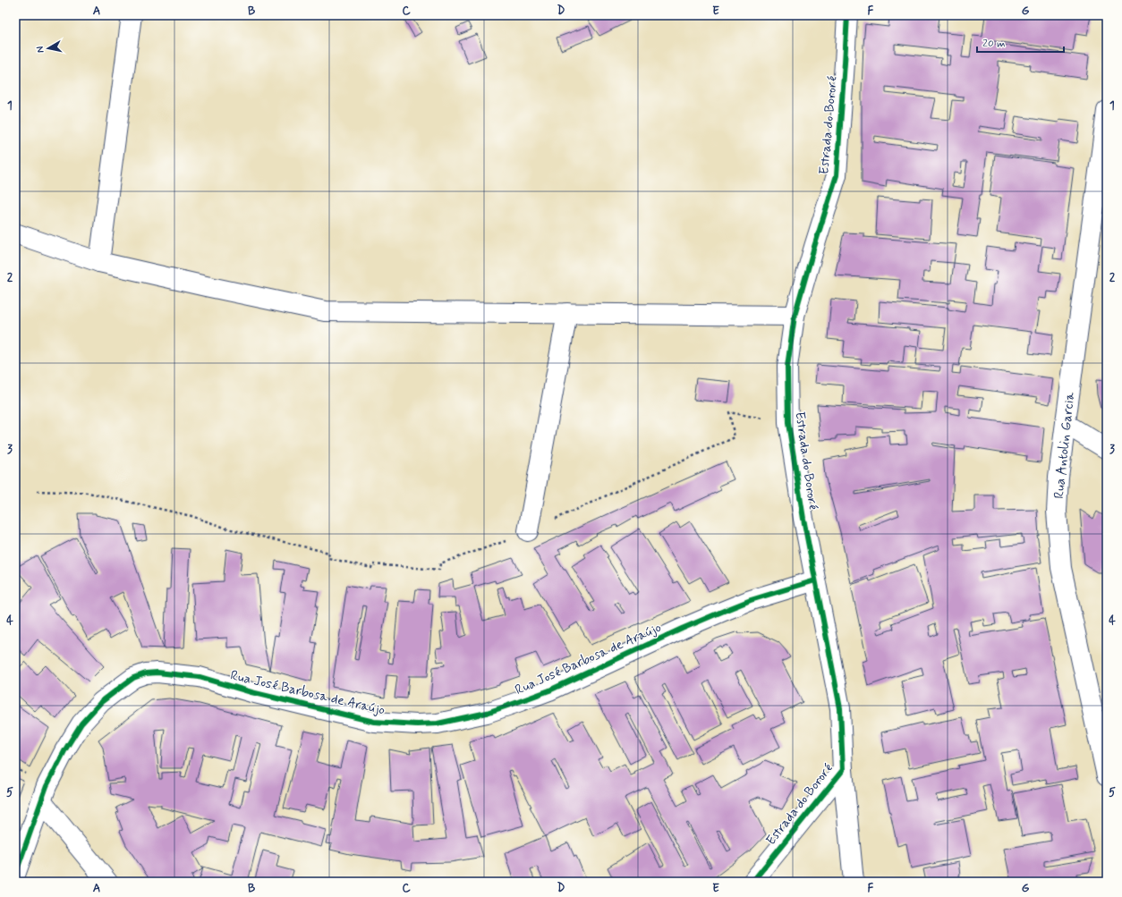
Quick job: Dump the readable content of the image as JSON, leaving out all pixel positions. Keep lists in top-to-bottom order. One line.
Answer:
{"streets":{"street":["Estrada do Bororé","Rua Antolin Garcia","Rua José Barbosa de Araújo"]},"crossings":[["Estrada do Bororé","Rua José Barbosa de Araújo"]],"scale_bar":"20 m","north":"left","grid":{"columns":["A","B","C","D","E","F","G"],"rows":["1","2","3","4","5"]}}
